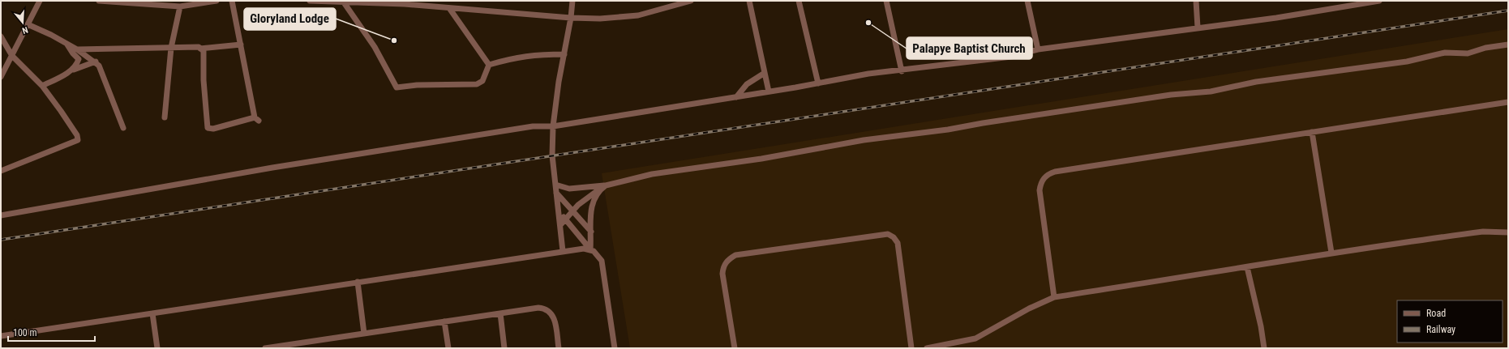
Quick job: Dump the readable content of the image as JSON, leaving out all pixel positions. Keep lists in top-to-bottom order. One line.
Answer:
{"places":["Palapye Baptist Church","Gloryland Lodge"],"legend":["Road","Railway"],"scale_bar":"100 m","north":"bottom"}
